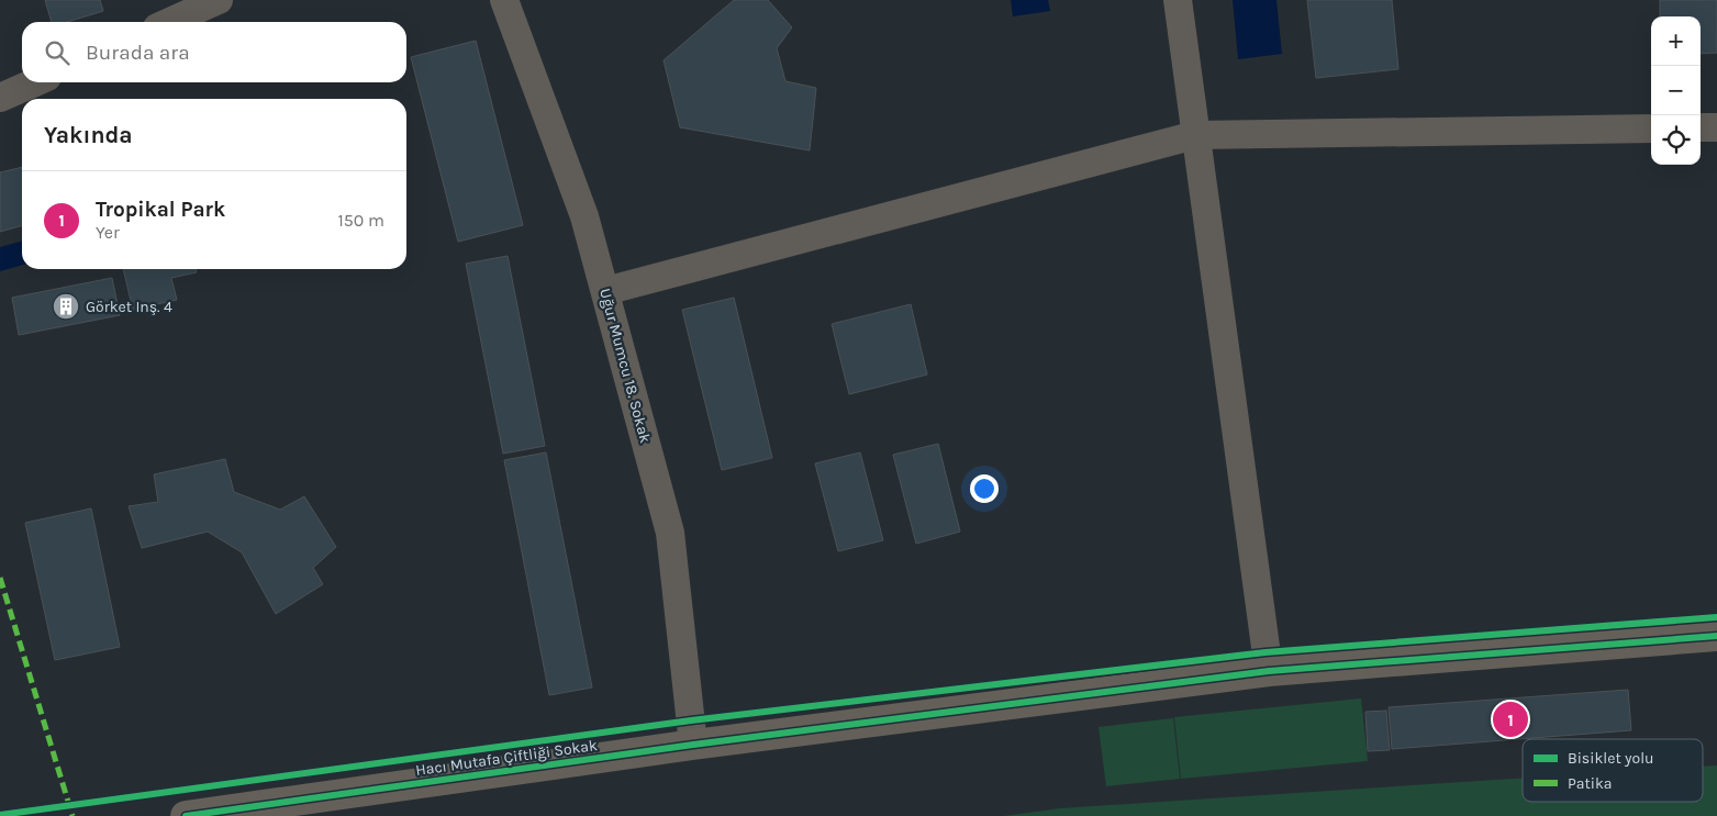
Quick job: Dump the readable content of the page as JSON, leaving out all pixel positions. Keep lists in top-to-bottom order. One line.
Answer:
{"streets":{"street":["Uğur Mumcu 18. Sokak","Hacı Mutafa Çiftliği Sokak"]},"crossings":[["Uğur Mumcu 18. Sokak","Hacı Mutafa Çiftliği Sokak"]],"places":{"building":["Görket Inş. 4"]},"legend":["Bisiklet yolu","Patika"],"page":{"map_buttons":["+","−"],"search":"Burada ara","heading":"Yakında","list":[{"mark":"1","name":"Tropikal Park","note":"Yer","value":"150 m"}],"pins":"1"}}
